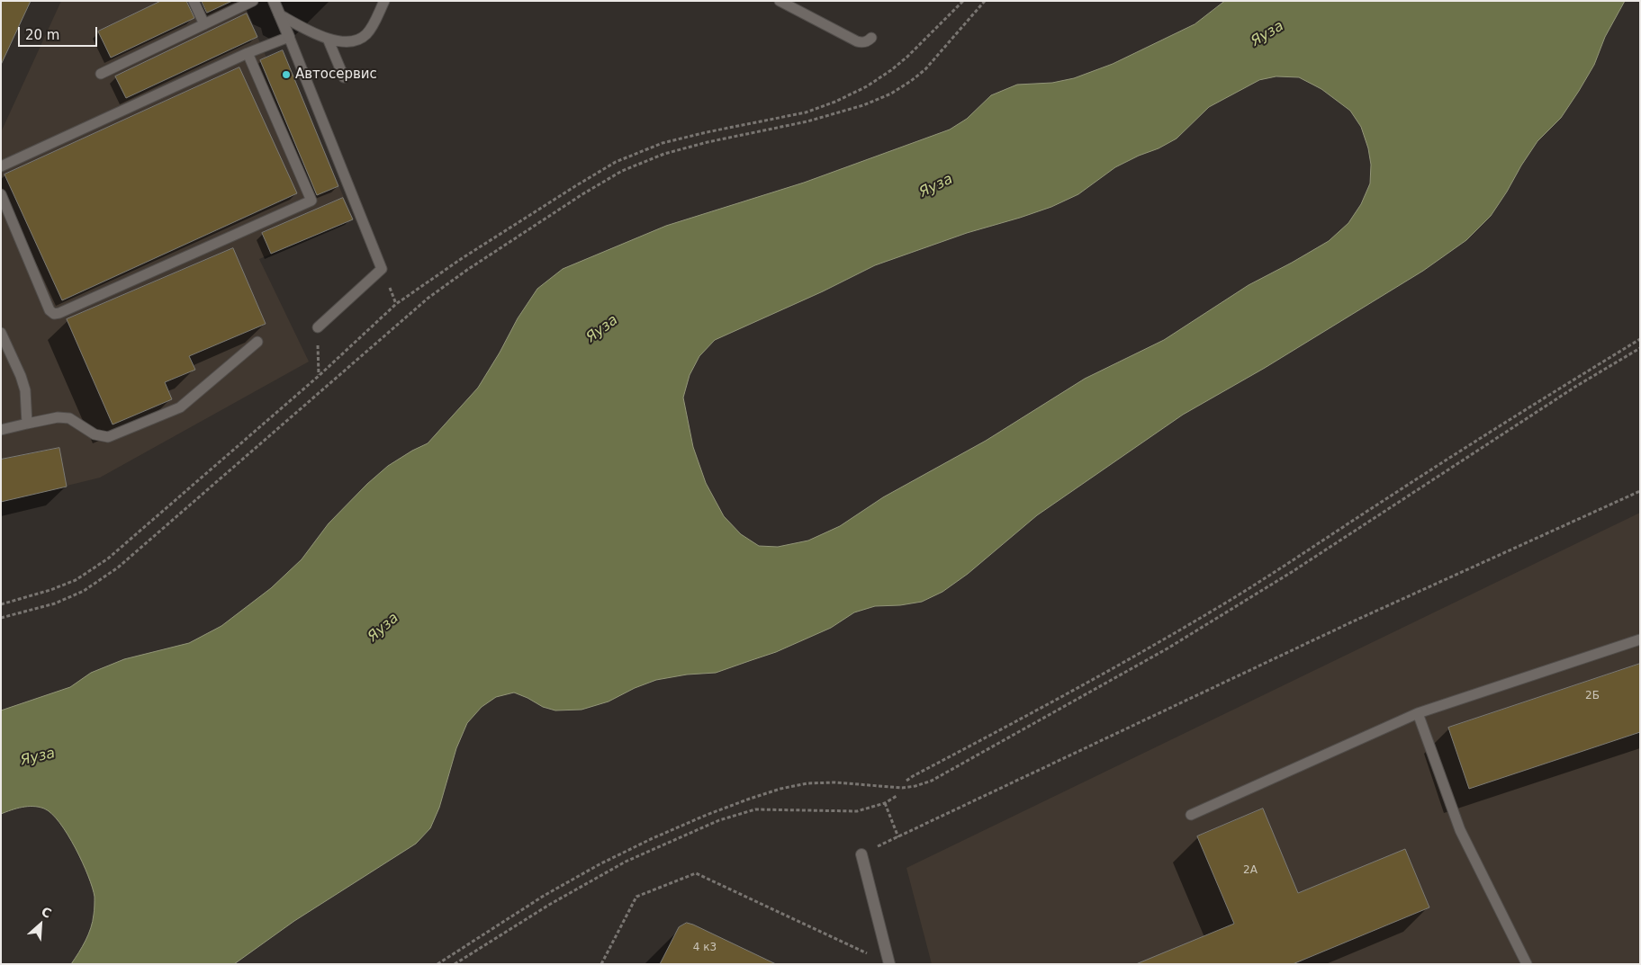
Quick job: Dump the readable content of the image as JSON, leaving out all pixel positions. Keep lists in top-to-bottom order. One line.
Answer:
{"water":["Яуза"],"places":["Автосервис"],"house_numbers":["2Б","2А","4 к3"],"scale_bar":"20 m","north":"top right"}
